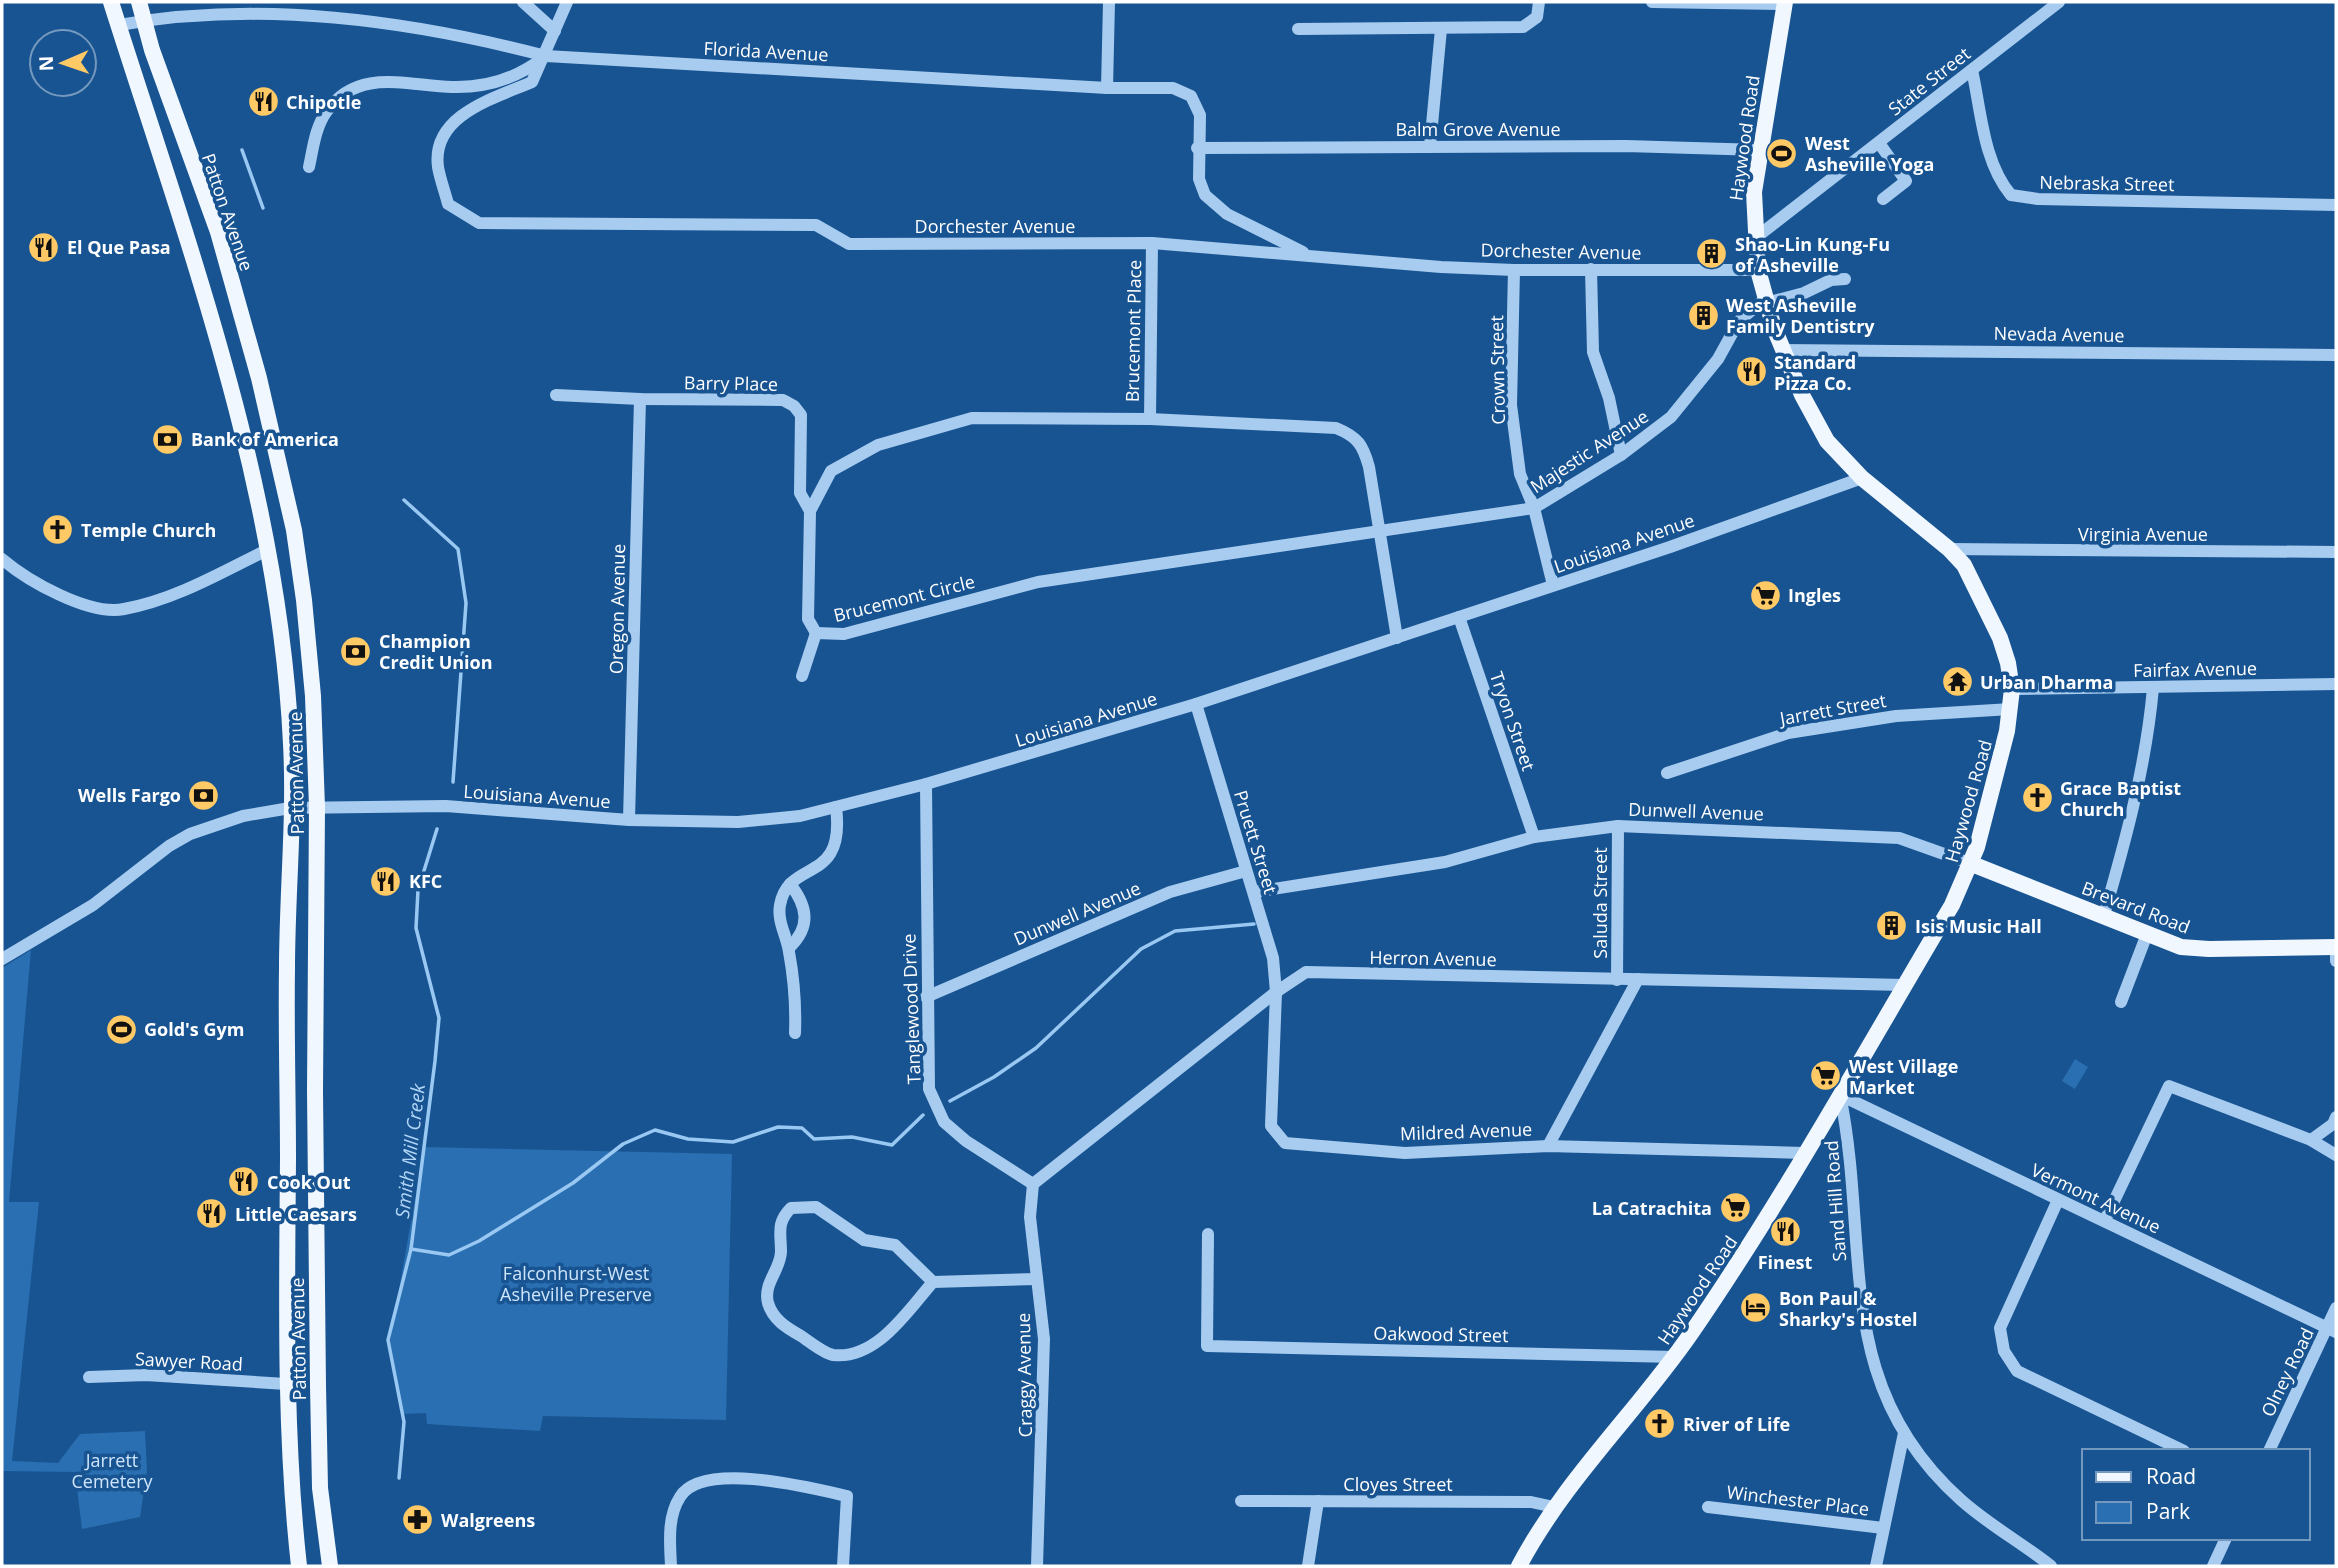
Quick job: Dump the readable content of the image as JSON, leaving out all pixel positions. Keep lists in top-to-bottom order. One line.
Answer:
{"streets":{"main road":["Haywood Road","Patton Avenue","Brevard Road"],"street":["Florida Avenue","State Street","Balm Grove Avenue","Nebraska Street","Dorchester Avenue","Brucemont Place","Nevada Avenue","Crown Street","Barry Place","Majestic Avenue","Virginia Avenue","Louisiana Avenue","Brucemont Circle","Oregon Avenue","Fairfax Avenue","Jarrett Street","Tryon Street","Dunwell Avenue","Pruett Street","Saluda Street","Herron Avenue","Tanglewood Drive","Mildred Avenue","Vermont Avenue","Sand Hill Road","Oakwood Street","Sawyer Road","Olney Road","Craggy Avenue","Cloyes Street","Winchester Place"]},"crossings":[["Florida Avenue","Balm Grove Avenue"],["Florida Avenue","Patton Avenue"],["Florida Avenue","Dorchester Avenue"],["State Street","Haywood Road"],["State Street","Nebraska Street"],["Balm Grove Avenue","Haywood Road"],["Haywood Road","Dorchester Avenue"],["Haywood Road","Nevada Avenue"],["Haywood Road","Majestic Avenue"],["Haywood Road","Virginia Avenue"],["Haywood Road","Louisiana Avenue"],["Haywood Road","Fairfax Avenue"],["Haywood Road","Jarrett Street"],["Haywood Road","Dunwell Avenue"],["Haywood Road","Brevard Road"],["Haywood Road","Herron Avenue"],["Haywood Road","Mildred Avenue"],["Haywood Road","Vermont Avenue"],["Haywood Road","Sand Hill Road"],["Haywood Road","Oakwood Street"],["Haywood Road","Cloyes Street"],["Patton Avenue","Louisiana Avenue"],["Patton Avenue","Sawyer Road"],["Dorchester Avenue","Brucemont Place"],["Dorchester Avenue","Crown Street"],["Brucemont Place","Brucemont Circle"],["Crown Street","Majestic Avenue"],["Crown Street","Brucemont Circle"],["Barry Place","Brucemont Circle"],["Barry Place","Oregon Avenue"],["Majestic Avenue","Louisiana Avenue"],["Majestic Avenue","Brucemont Circle"],["Louisiana Avenue","Brucemont Circle"],["Louisiana Avenue","Oregon Avenue"],["Louisiana Avenue","Tryon Street"],["Louisiana Avenue","Pruett Street"],["Louisiana Avenue","Tanglewood Drive"],["Tryon Street","Dunwell Avenue"],["Dunwell Avenue","Pruett Street"],["Dunwell Avenue","Saluda Street"],["Dunwell Avenue","Brevard Road"],["Dunwell Avenue","Tanglewood Drive"],["Pruett Street","Herron Avenue"],["Pruett Street","Mildred Avenue"],["Saluda Street","Herron Avenue"],["Herron Avenue","Tanglewood Drive"],["Herron Avenue","Mildred Avenue"],["Herron Avenue","Craggy Avenue"],["Tanglewood Drive","Craggy Avenue"],["Vermont Avenue","Sand Hill Road"],["Vermont Avenue","Olney Road"]],"water":["Smith Mill Creek"],"parks":["Falconhurst-West Asheville Preserve","Jarrett Cemetery"],"places":{"restaurant":["Chipotle","El Que Pasa","Standard Pizza Co.","KFC","Cook Out","Little Caesars","Finest"],"sports":["West Asheville Yoga","Gold's Gym"],"building":["Shao-Lin Kung-Fu of Asheville","West Asheville Family Dentistry","Isis Music Hall"],"bank":["Bank of America","Champion Credit Union","Wells Fargo"],"church":["Temple Church","Grace Baptist Church","River of Life"],"supermarket":["Ingles","West Village Market","La Catrachita"],"temple":["Urban Dharma"],"hotel":["Bon Paul & Sharky's Hostel"],"pharmacy":["Walgreens"]},"legend":["Road","Park"],"north":"left"}
